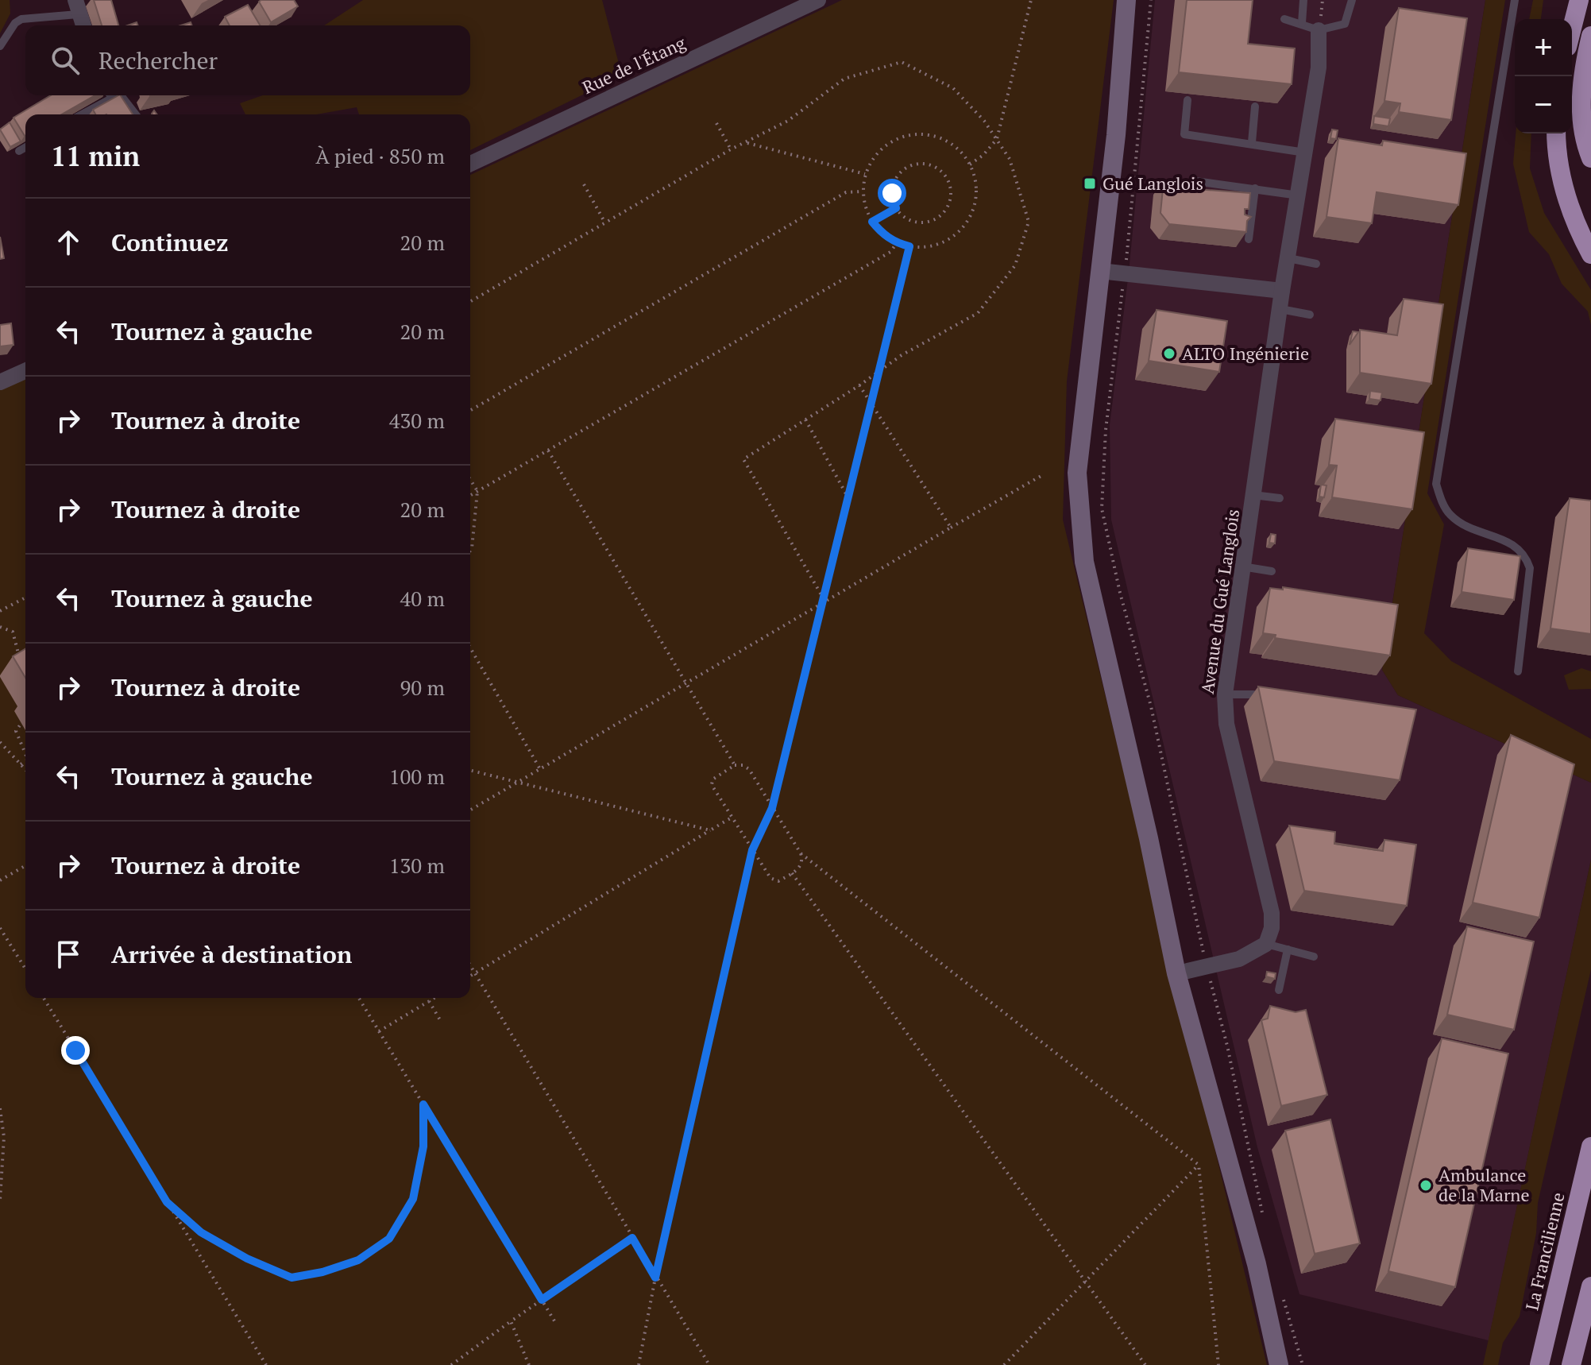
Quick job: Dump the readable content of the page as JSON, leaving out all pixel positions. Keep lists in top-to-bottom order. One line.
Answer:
{"streets":{"highway":["La Francilienne"],"street":["Rue de l'Étang","Avenue du Gué Langlois"]},"places":{"transit":["Gué Langlois"],"other":["ALTO Ingénierie","Ambulance de la Marne"]},"page":{"map_buttons":["+","−"],"search":"Rechercher","heading":["11 min","À pied · 850 m"],"list":[["Continuez","20 m"],["Tournez à gauche","20 m"],["Tournez à droite","430 m"],["Tournez à droite","20 m"],["Tournez à gauche","40 m"],["Tournez à droite","90 m"],["Tournez à gauche","100 m"],["Tournez à droite","130 m"],"Arrivée à destination"]}}
